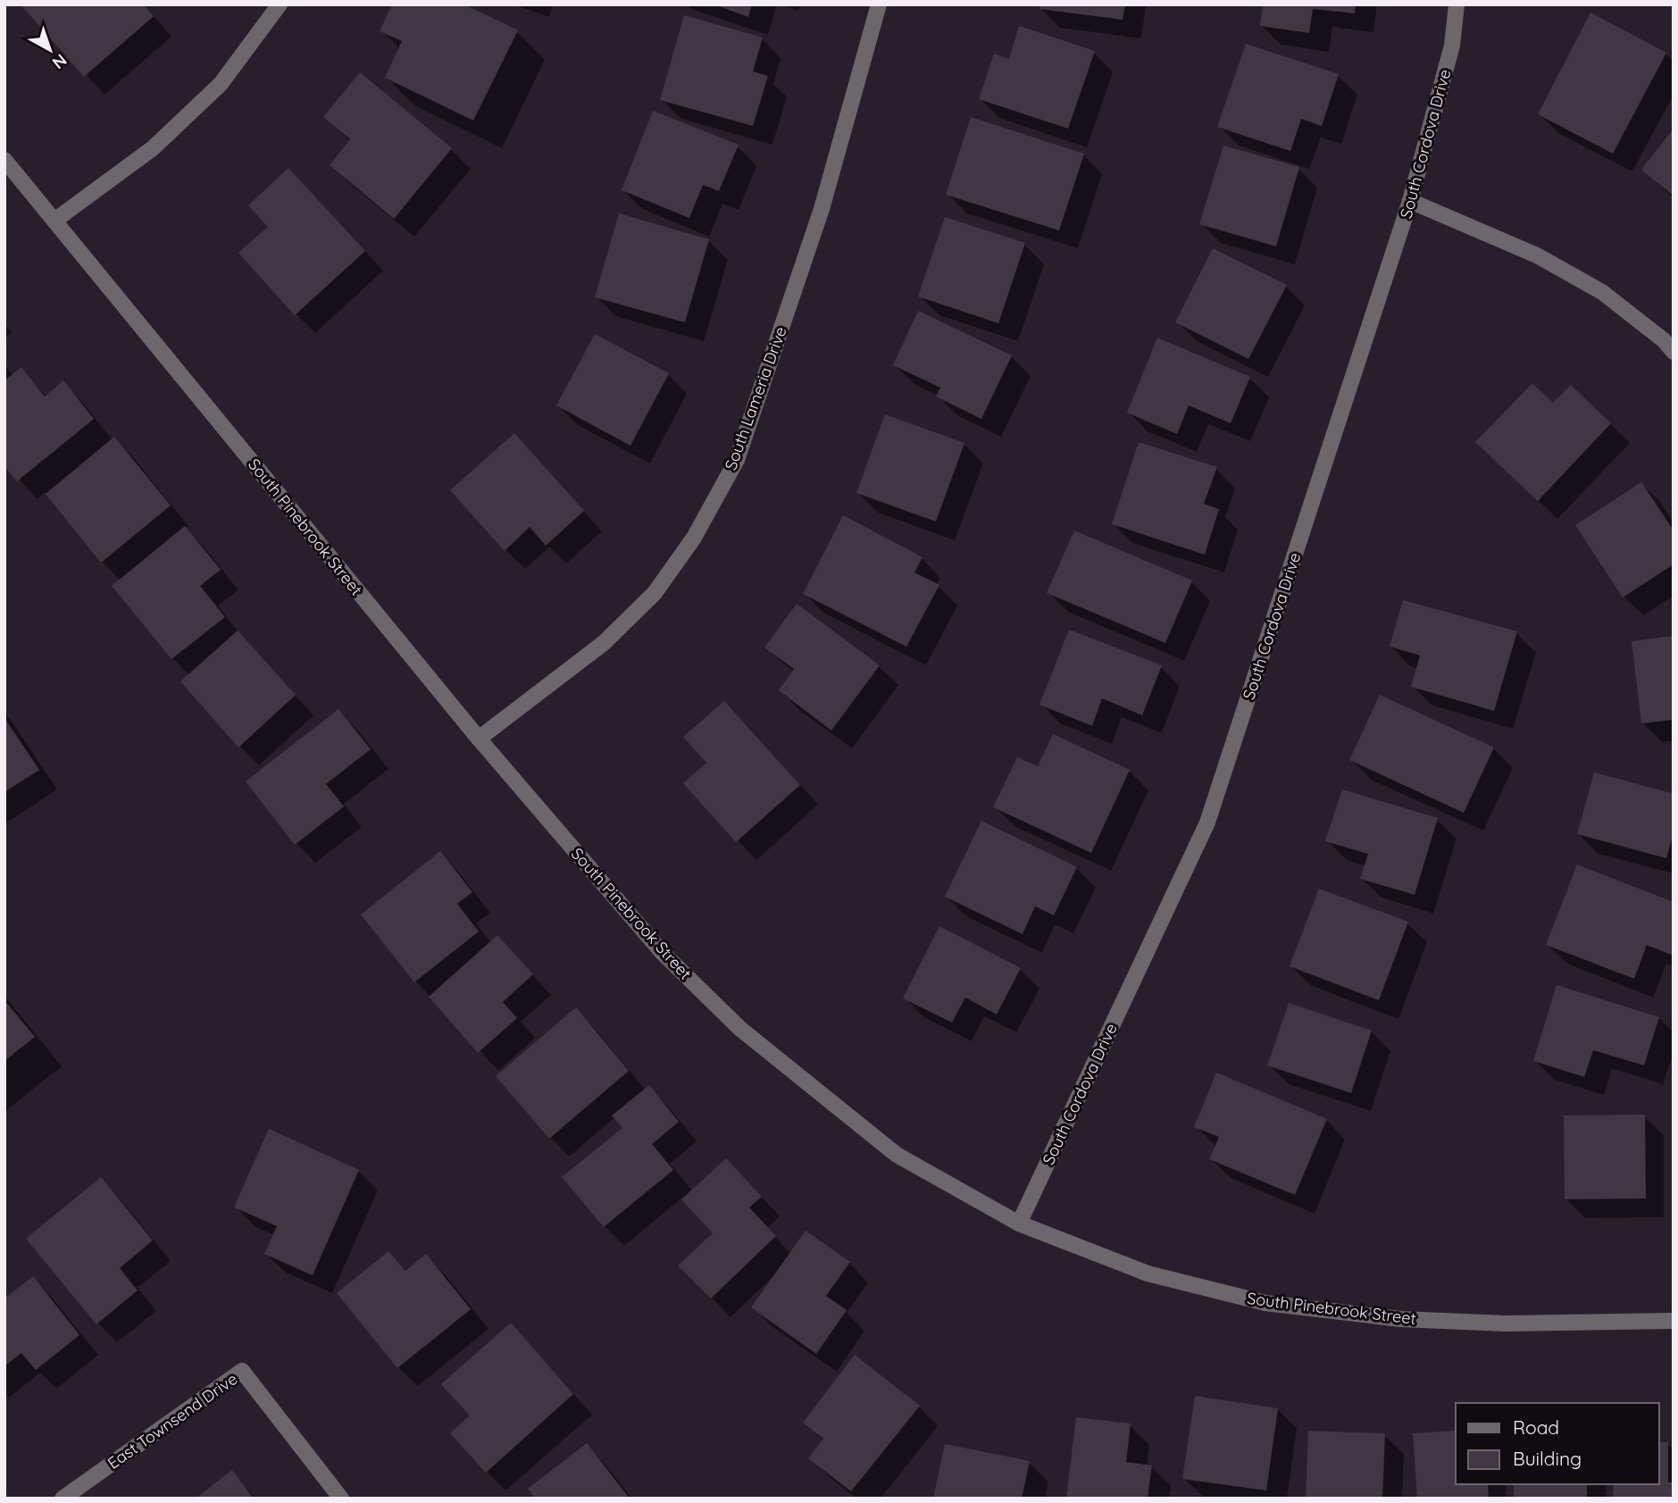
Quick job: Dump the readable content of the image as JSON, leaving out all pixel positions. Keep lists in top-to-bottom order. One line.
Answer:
{"streets":{"street":["South Cordova Drive","South Lameria Drive","South Pinebrook Street","East Townsend Drive"]},"crossings":[["South Cordova Drive","South Pinebrook Street"],["South Lameria Drive","South Pinebrook Street"]],"legend":["Road","Building"],"north":"bottom right"}
